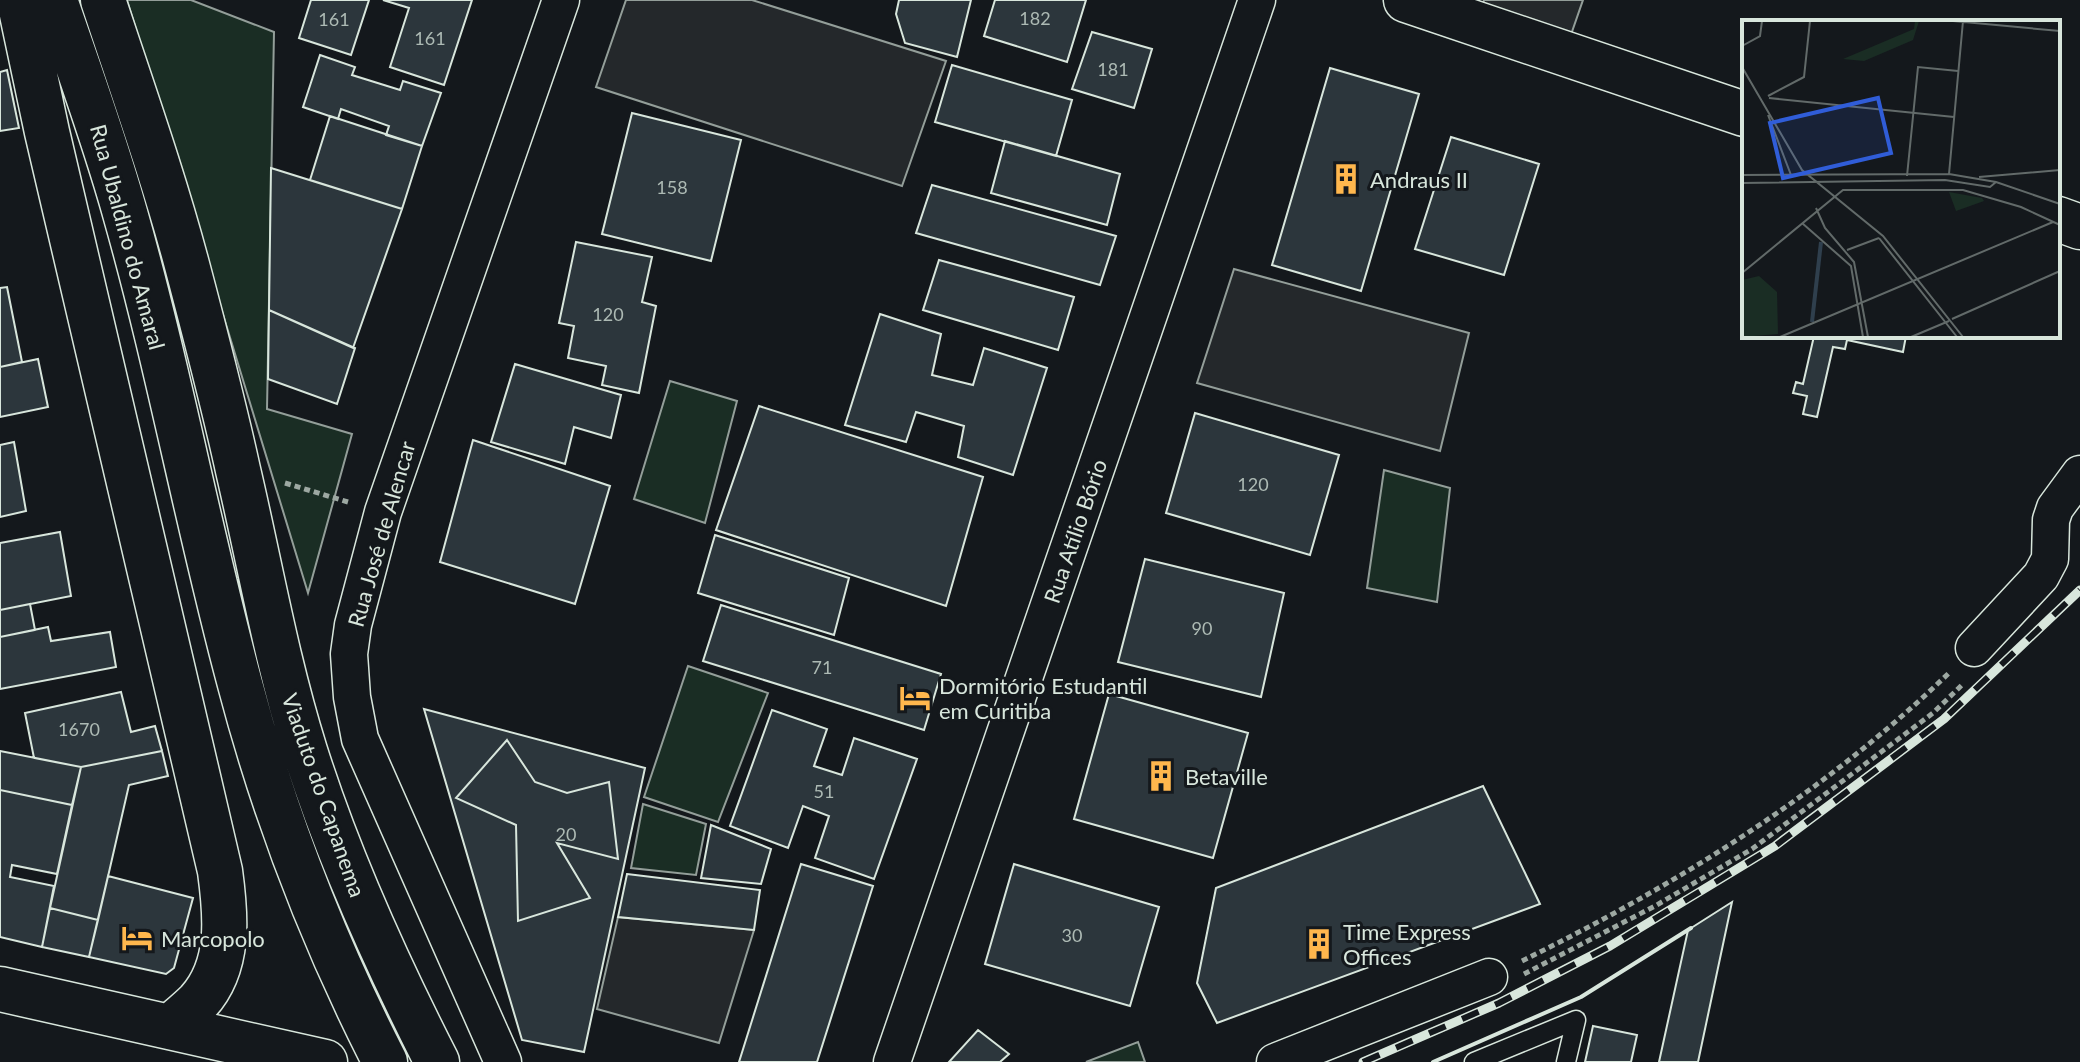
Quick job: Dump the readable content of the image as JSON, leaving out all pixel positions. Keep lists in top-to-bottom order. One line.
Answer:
{"streets":{"main road":["Rua Ubaldino do Amaral","Viaduto do Capanema"],"street":["Rua Atílio Bório","Rua José de Alencar"]},"crossings":[["Rua Ubaldino do Amaral","Viaduto do Capanema"]],"places":{"building":["Andraus II","Betaville","Time Express Offices"],"hotel":["Dormitório Estudantil em Curitiba","Marcopolo"]},"house_numbers":["182","161","161","181","158","120","120","90","71","1670","51","20","30"]}
